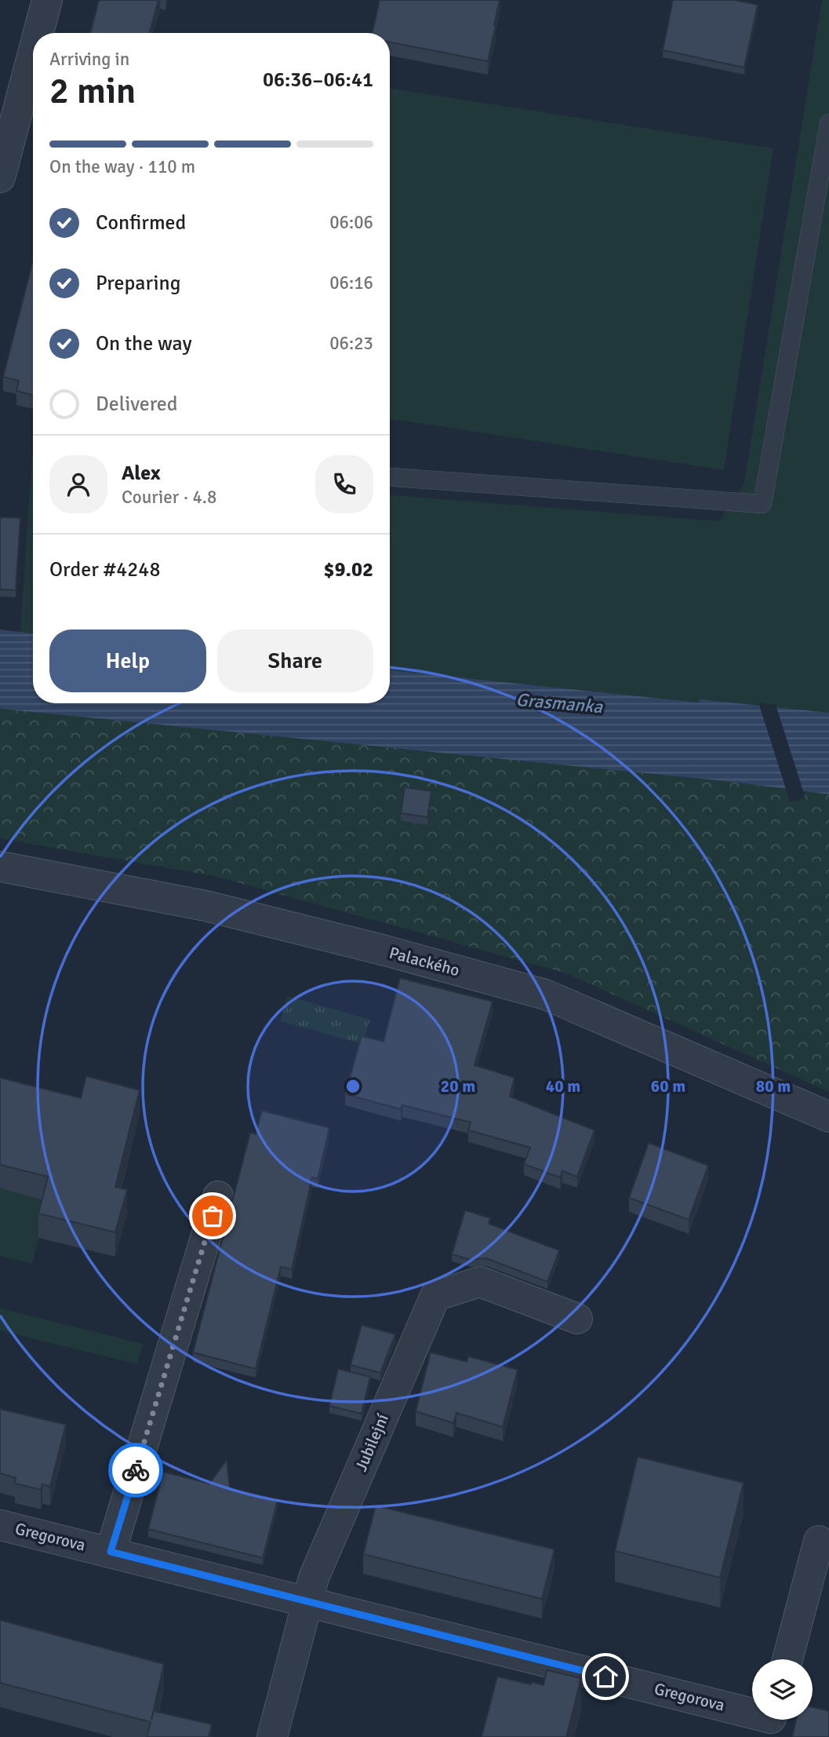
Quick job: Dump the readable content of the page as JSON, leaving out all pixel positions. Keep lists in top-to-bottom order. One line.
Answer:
{"streets":{"street":["Palackého","Jubilejní","Gregorova"]},"crossings":[["Jubilejní","Gregorova"]],"water":["Grasmanka"],"page":{"heading":["2 min","Arriving in","06:36–06:41"],"panel":["Alex","Courier · 4.8","Order #4248","$9.02"],"bar":"On the way · 110 m","list":[["Confirmed","06:06"],["Preparing","06:16"],["On the way","06:23"],"Delivered"],"buttons":["Help","Share"]},"rings":["20 m","40 m","60 m","80 m"]}
